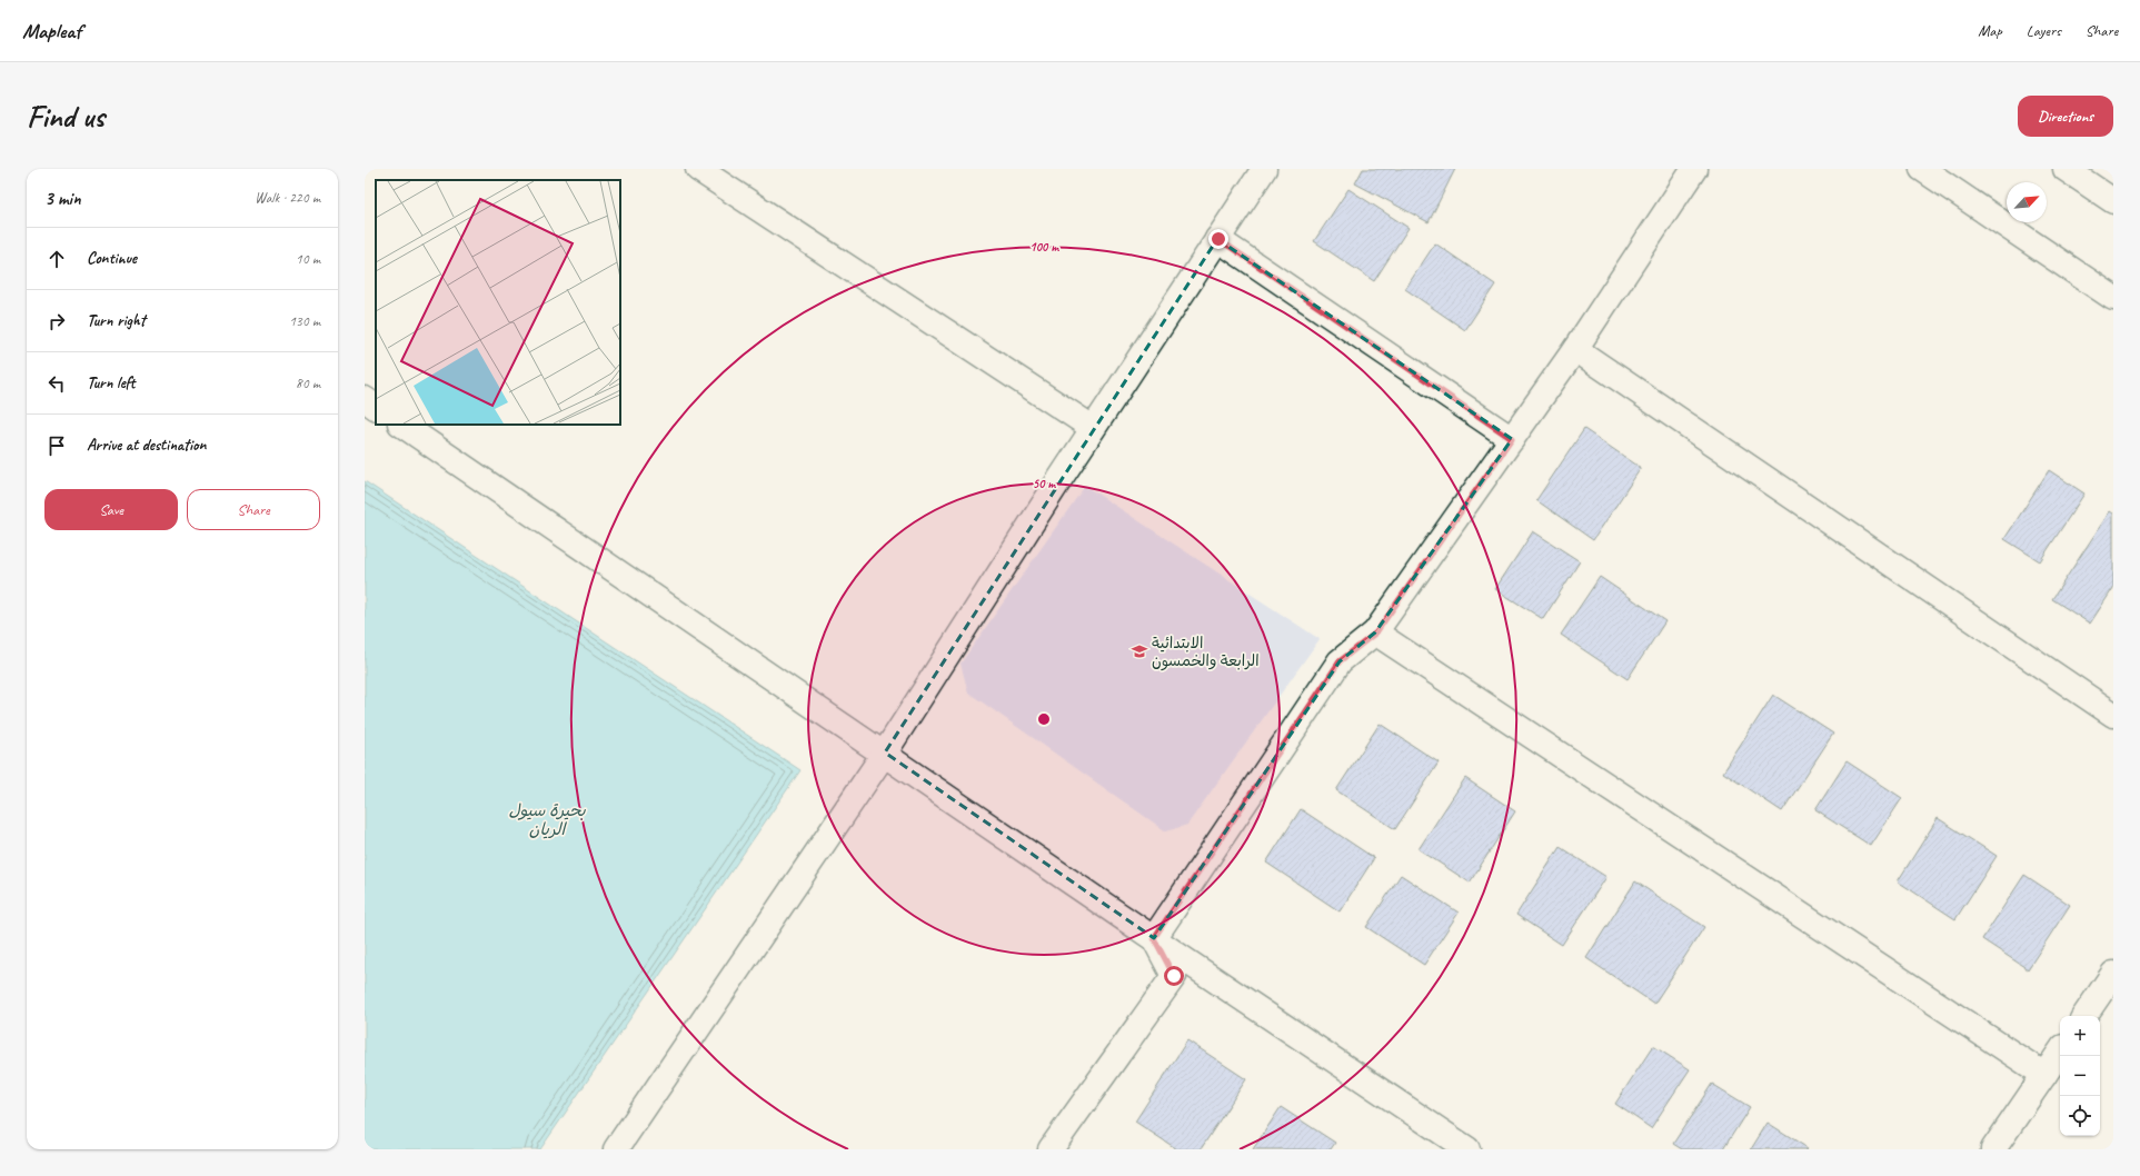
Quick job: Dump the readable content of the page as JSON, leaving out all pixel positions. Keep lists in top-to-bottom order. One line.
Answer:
{"water":["بحيرة سيول الريان"],"places":{"school or university":["الابتدائية الرابعة والخمسون"]},"north":"top right","page":{"header":"Mapleaf","nav":["Map","Layers","Share"],"buttons":["Directions",["Save","Share"]],"title":"Find us","heading":["3 min","Walk · 220 m"],"list":[["Continue","10 m"],["Turn right","130 m"],["Turn left","80 m"],"Arrive at destination"],"map_buttons":["+","−"]},"rings":["100 m","50 m"]}
